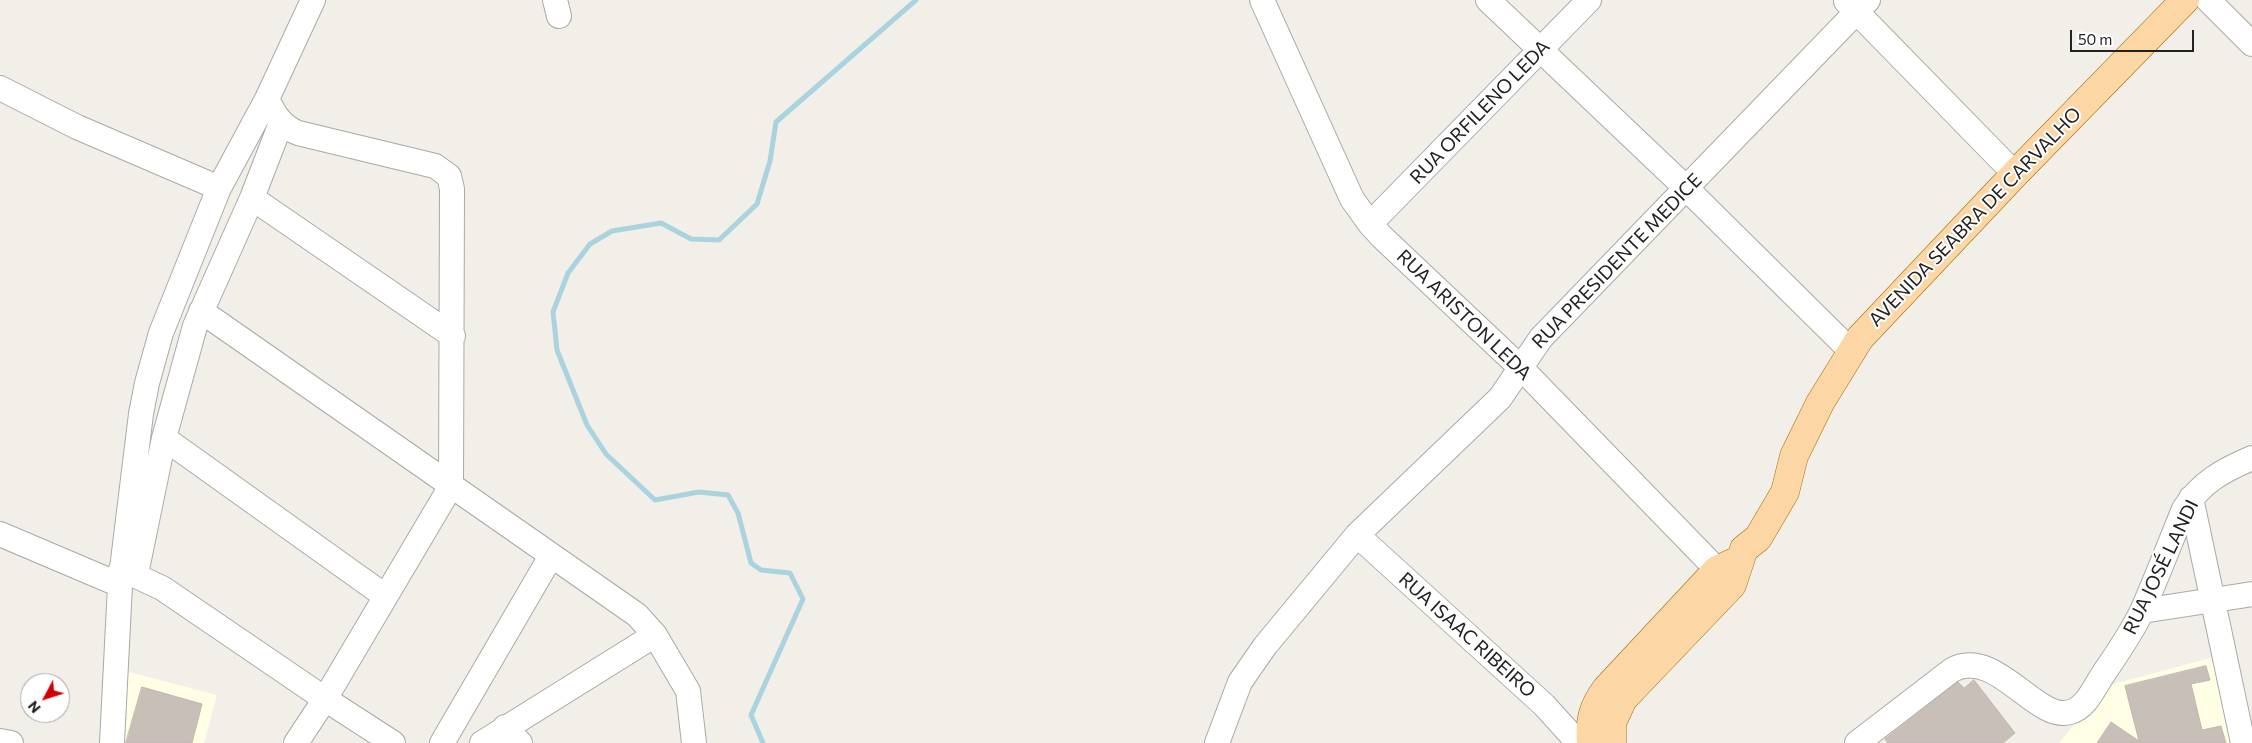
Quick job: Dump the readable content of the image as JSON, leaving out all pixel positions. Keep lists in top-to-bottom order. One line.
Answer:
{"streets":{"main road":["AVENIDA SEABRA DE CARVALHO"],"street":["RUA ORFILENO LEDA","RUA PRESIDENTE MEDICE","RUA ARISTON LEDA","RUA JOSÉ LANDI","RUA ISAAC RIBEIRO"]},"crossings":[["RUA ORFILENO LEDA","RUA ARISTON LEDA"],["AVENIDA SEABRA DE CARVALHO","RUA ARISTON LEDA"],["AVENIDA SEABRA DE CARVALHO","RUA ISAAC RIBEIRO"],["RUA PRESIDENTE MEDICE","RUA ARISTON LEDA"],["RUA PRESIDENTE MEDICE","RUA ISAAC RIBEIRO"]],"scale_bar":"50 m","north":"bottom left"}
